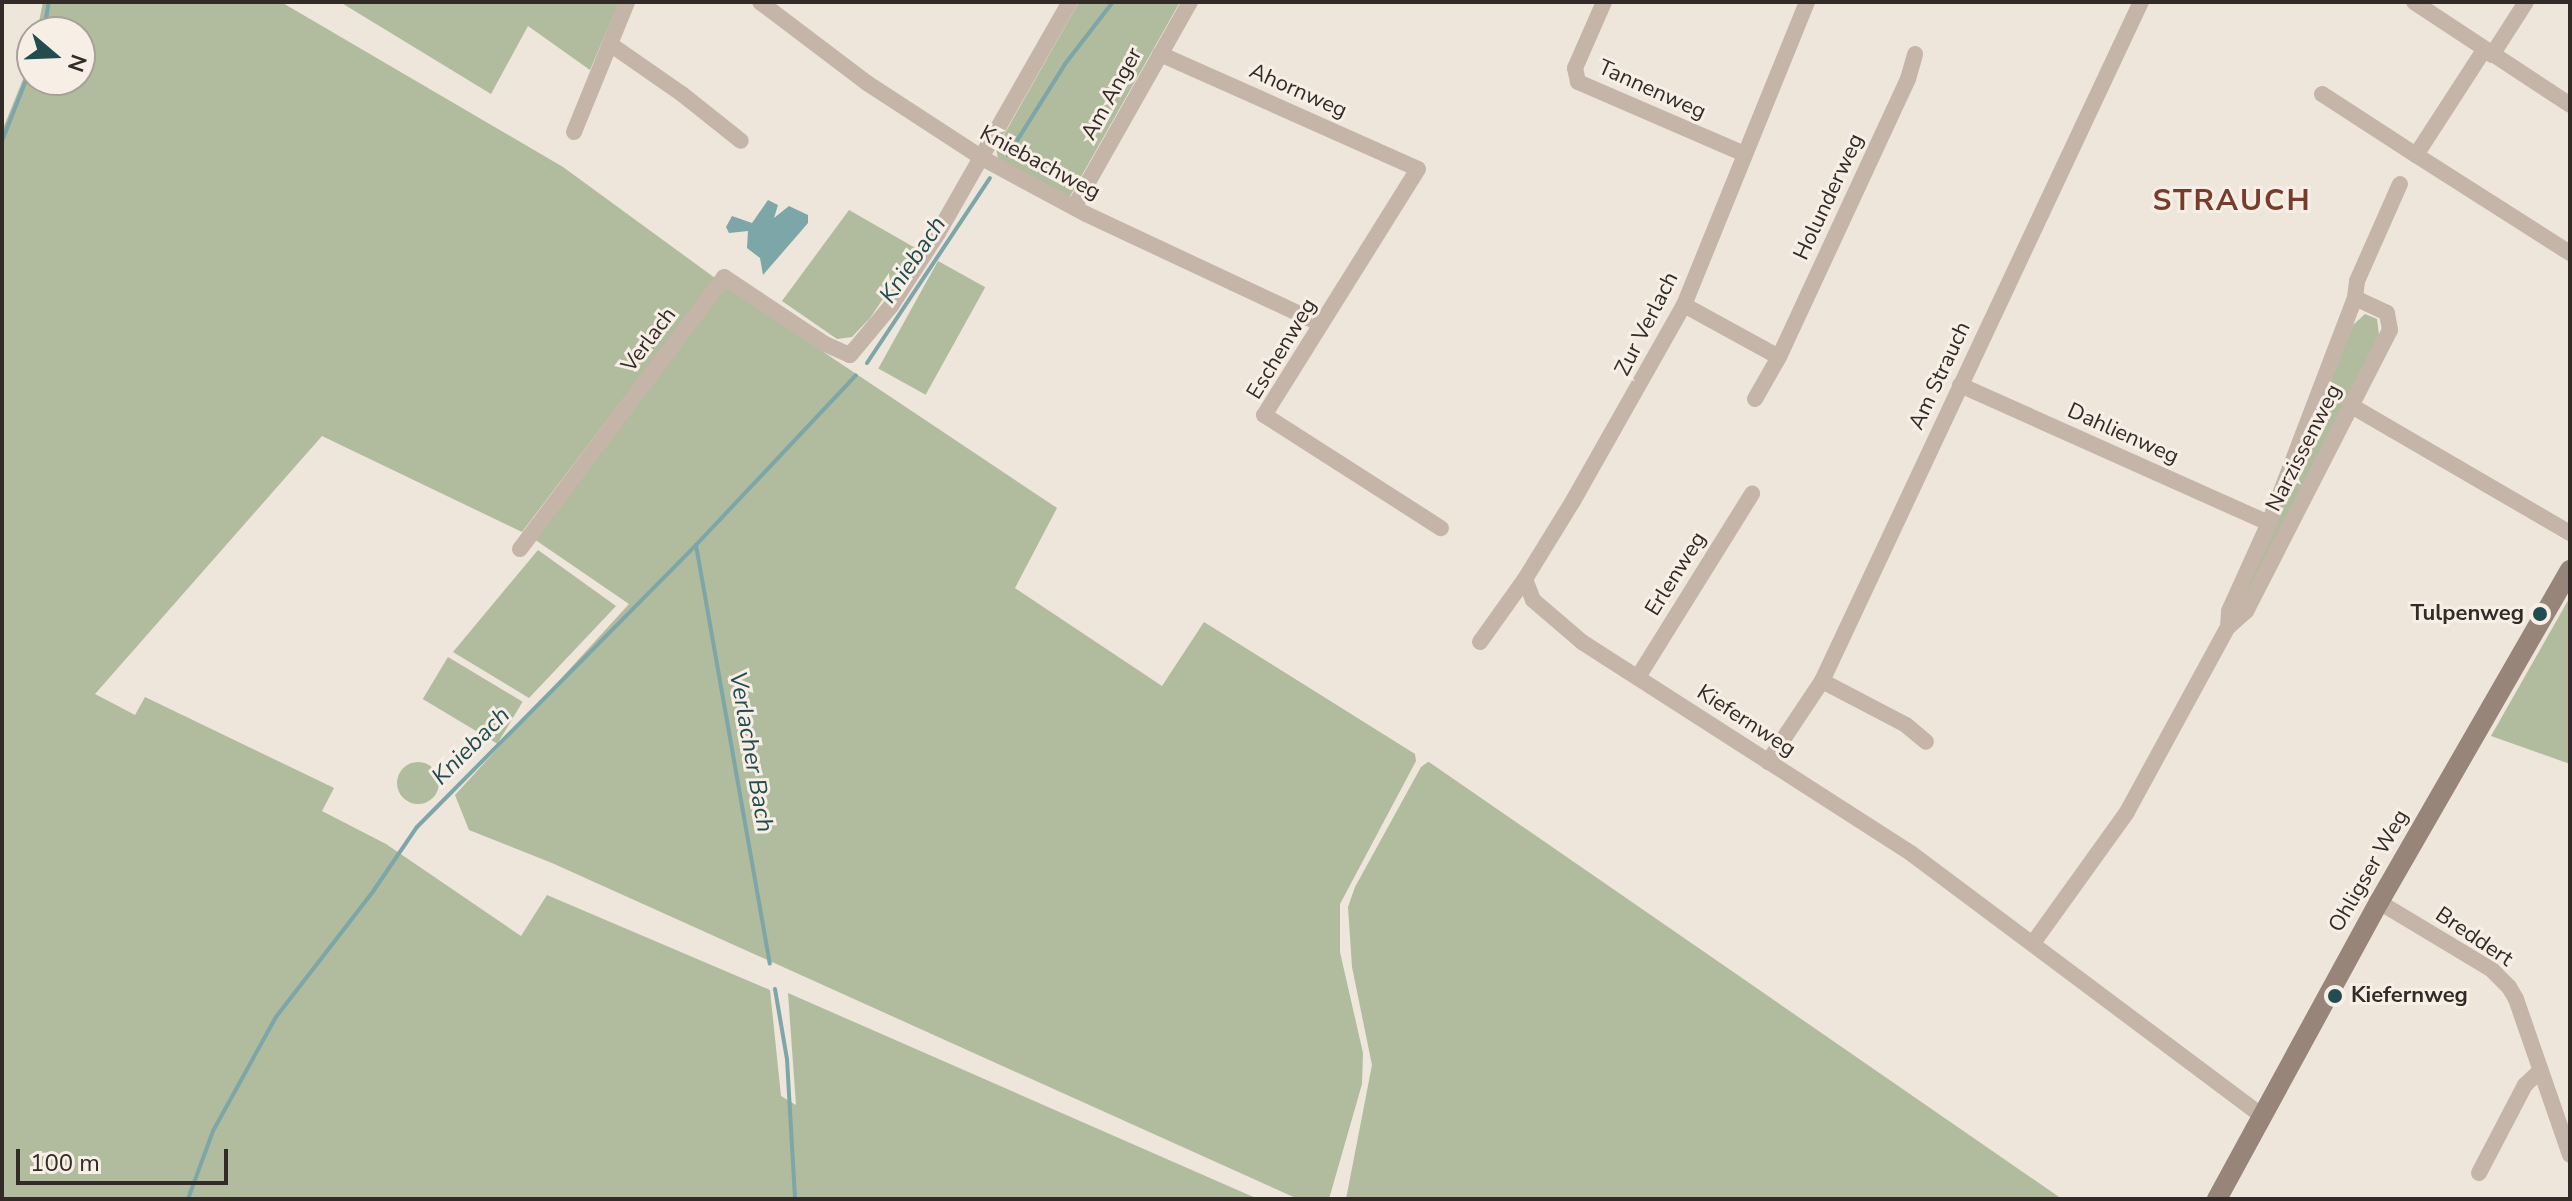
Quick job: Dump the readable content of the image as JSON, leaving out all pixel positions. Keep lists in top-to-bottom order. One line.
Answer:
{"streets":{"street":["Tannenweg","Ahornweg","Am Anger","Kniebachweg","Holunderweg","Zur Verlach","Verlach","Eschenweg","Am Strauch","Dahlienweg","Narzissenweg","Erlenweg","Kiefernweg","Ohligser Weg","Breddert"]},"crossings":[["Tannenweg","Zur Verlach"],["Ahornweg","Am Anger"],["Ahornweg","Eschenweg"],["Am Anger","Kniebachweg"],["Kniebachweg","Verlach"],["Kniebachweg","Eschenweg"],["Zur Verlach","Kiefernweg"],["Am Strauch","Dahlienweg"],["Am Strauch","Kiefernweg"],["Dahlienweg","Narzissenweg"],["Narzissenweg","Kiefernweg"],["Erlenweg","Kiefernweg"],["Kiefernweg","Ohligser Weg"],["Ohligser Weg","Breddert"]],"districts":["STRAUCH"],"water":["Kniebach","Verlacher Bach"],"places":["Tulpenweg","Kiefernweg"],"scale_bar":"100 m","north":"right"}
